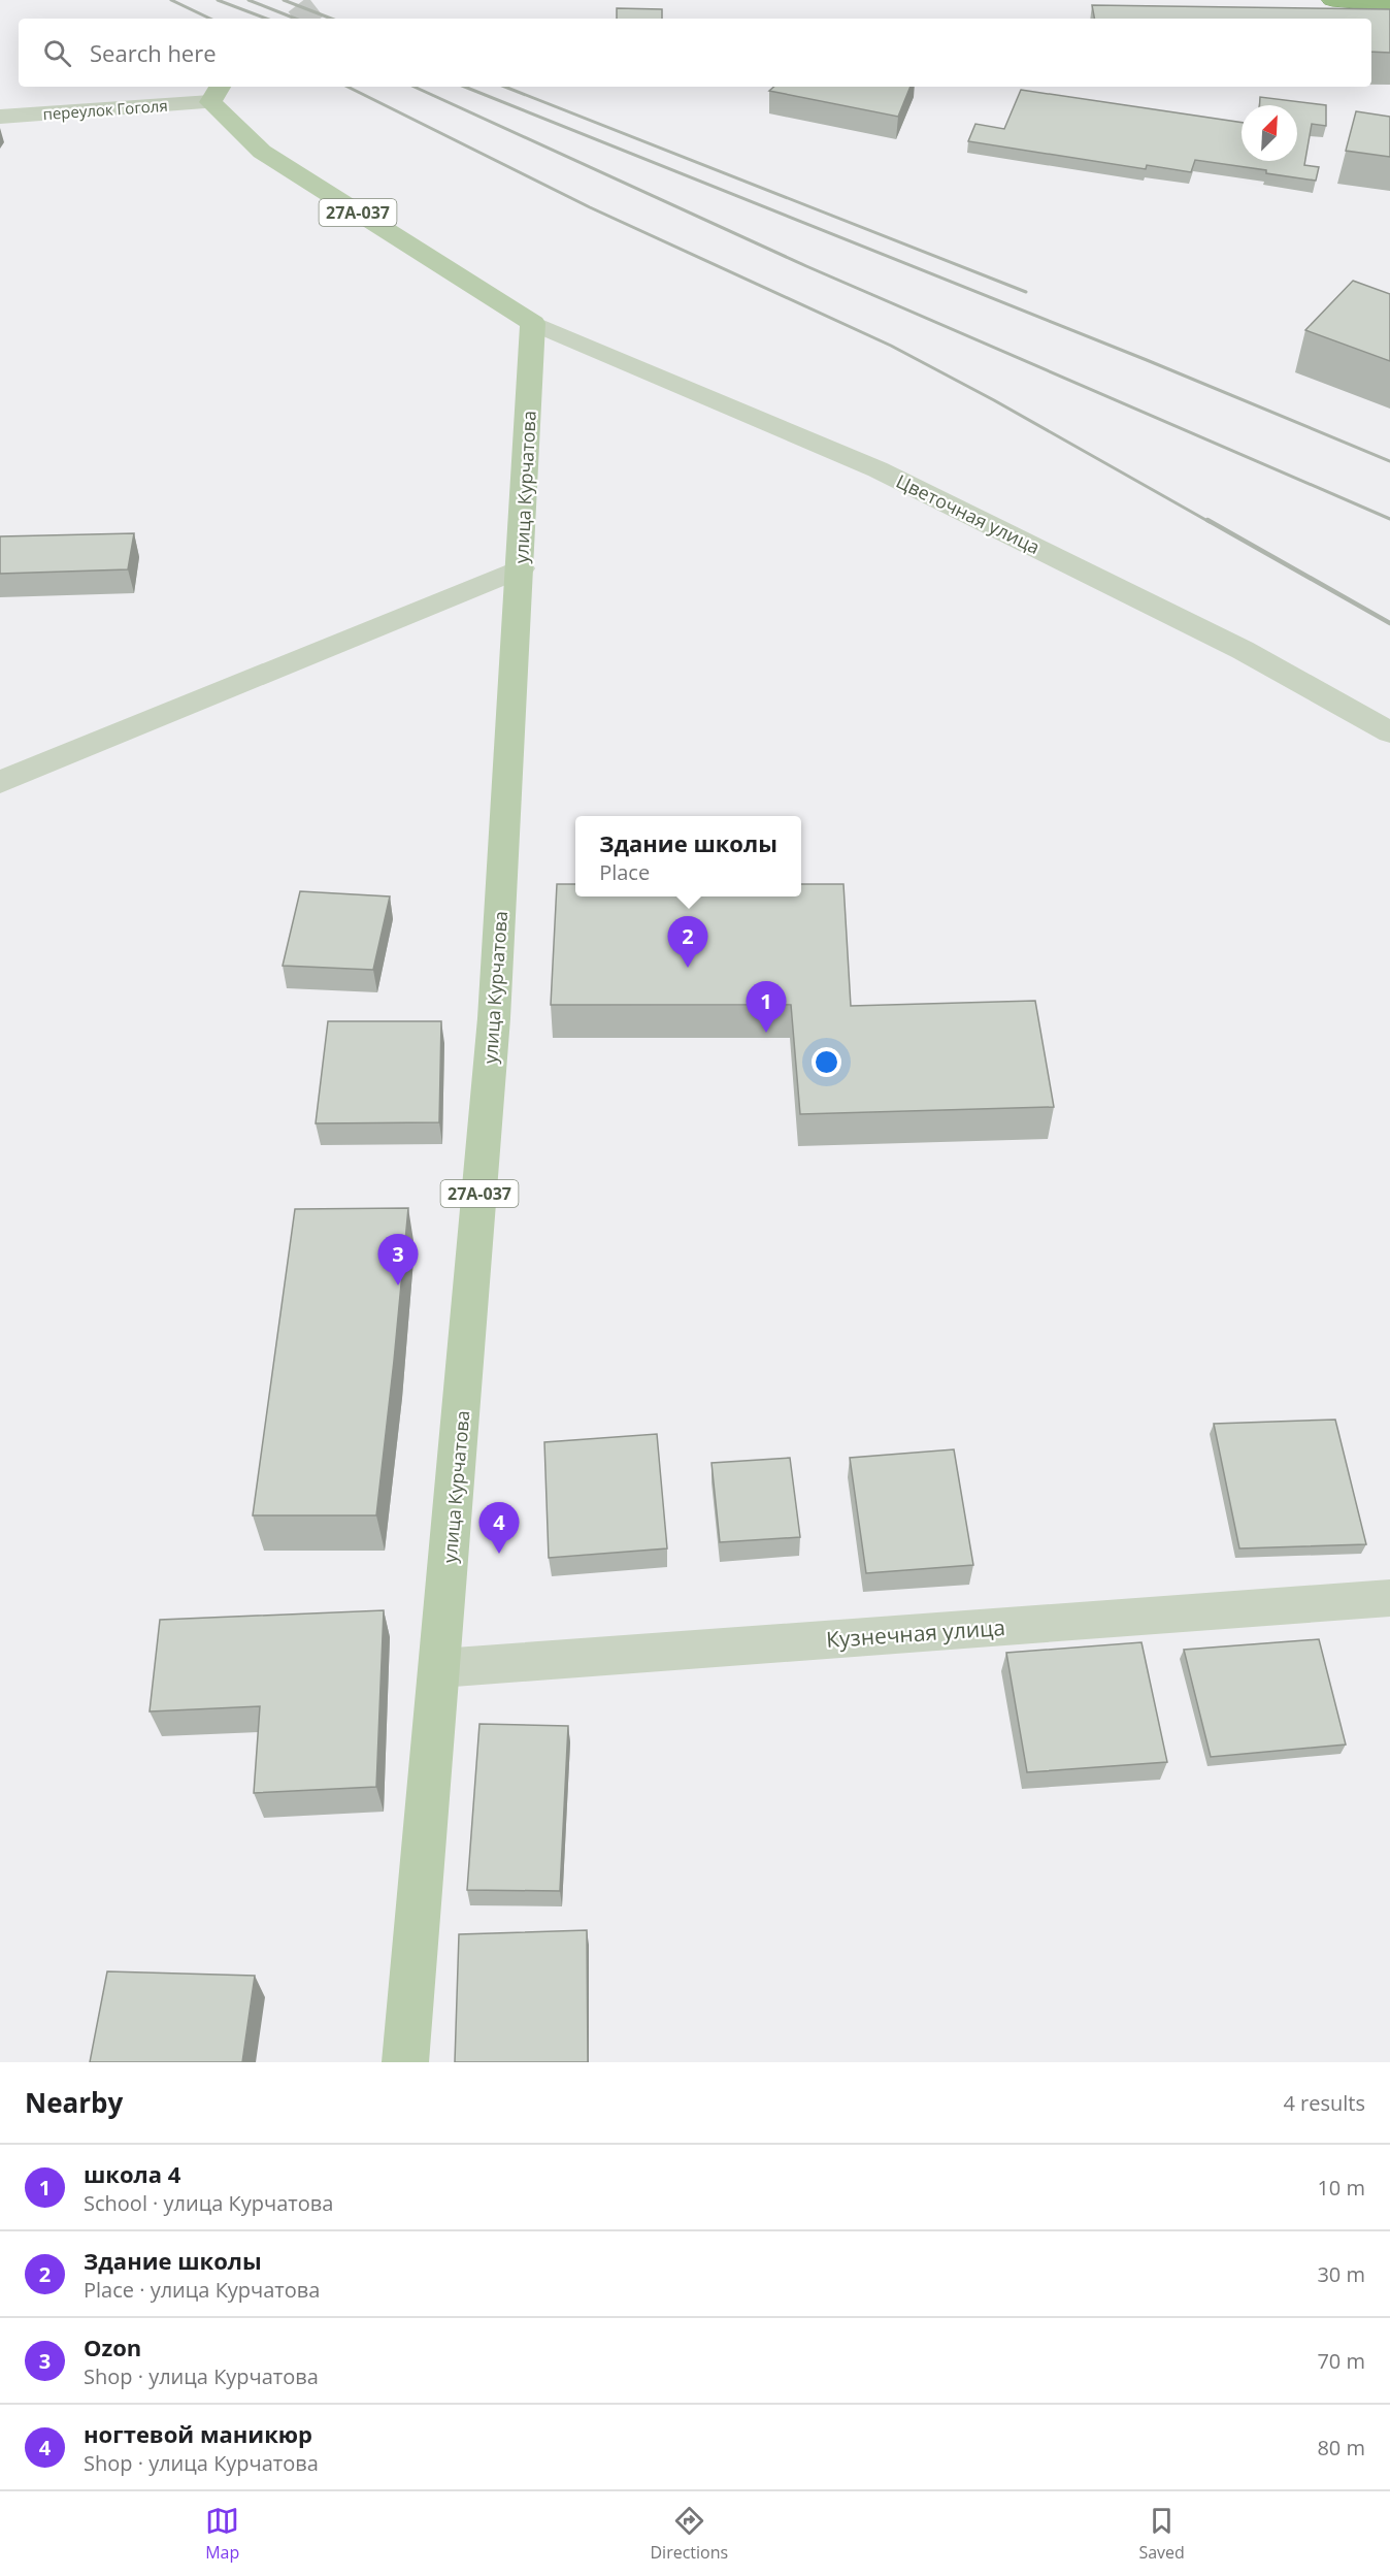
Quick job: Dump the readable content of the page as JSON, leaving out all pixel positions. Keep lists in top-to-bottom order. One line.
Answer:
{"streets":{"main road":["27А-037","улица Курчатова"],"street":["переулок Гоголя","Цветочная улица","Кузнечная улица"]},"crossings":[["переулок Гоголя","27А-037"],["27А-037","улица Курчатова"],["27А-037","Цветочная улица"],["улица Курчатова","Цветочная улица"],["улица Курчатова","Кузнечная улица"]],"north":"top right","page":{"search":"Search here","popup":["Здание школы","Place"],"pins":["2","1","3","4"],"heading":["Nearby","4 results"],"list":[{"mark":"1","name":"школа 4","note":"School · улица Курчатова","value":"10 m"},{"mark":"2","name":"Здание школы","note":"Place · улица Курчатова","value":"30 m"},{"mark":"3","name":"Ozon","note":"Shop · улица Курчатова","value":"70 m"},{"mark":"4","name":"ногтевой маникюр","note":"Shop · улица Курчатова","value":"80 m"}],"nav":["Map","Directions","Saved"]}}
